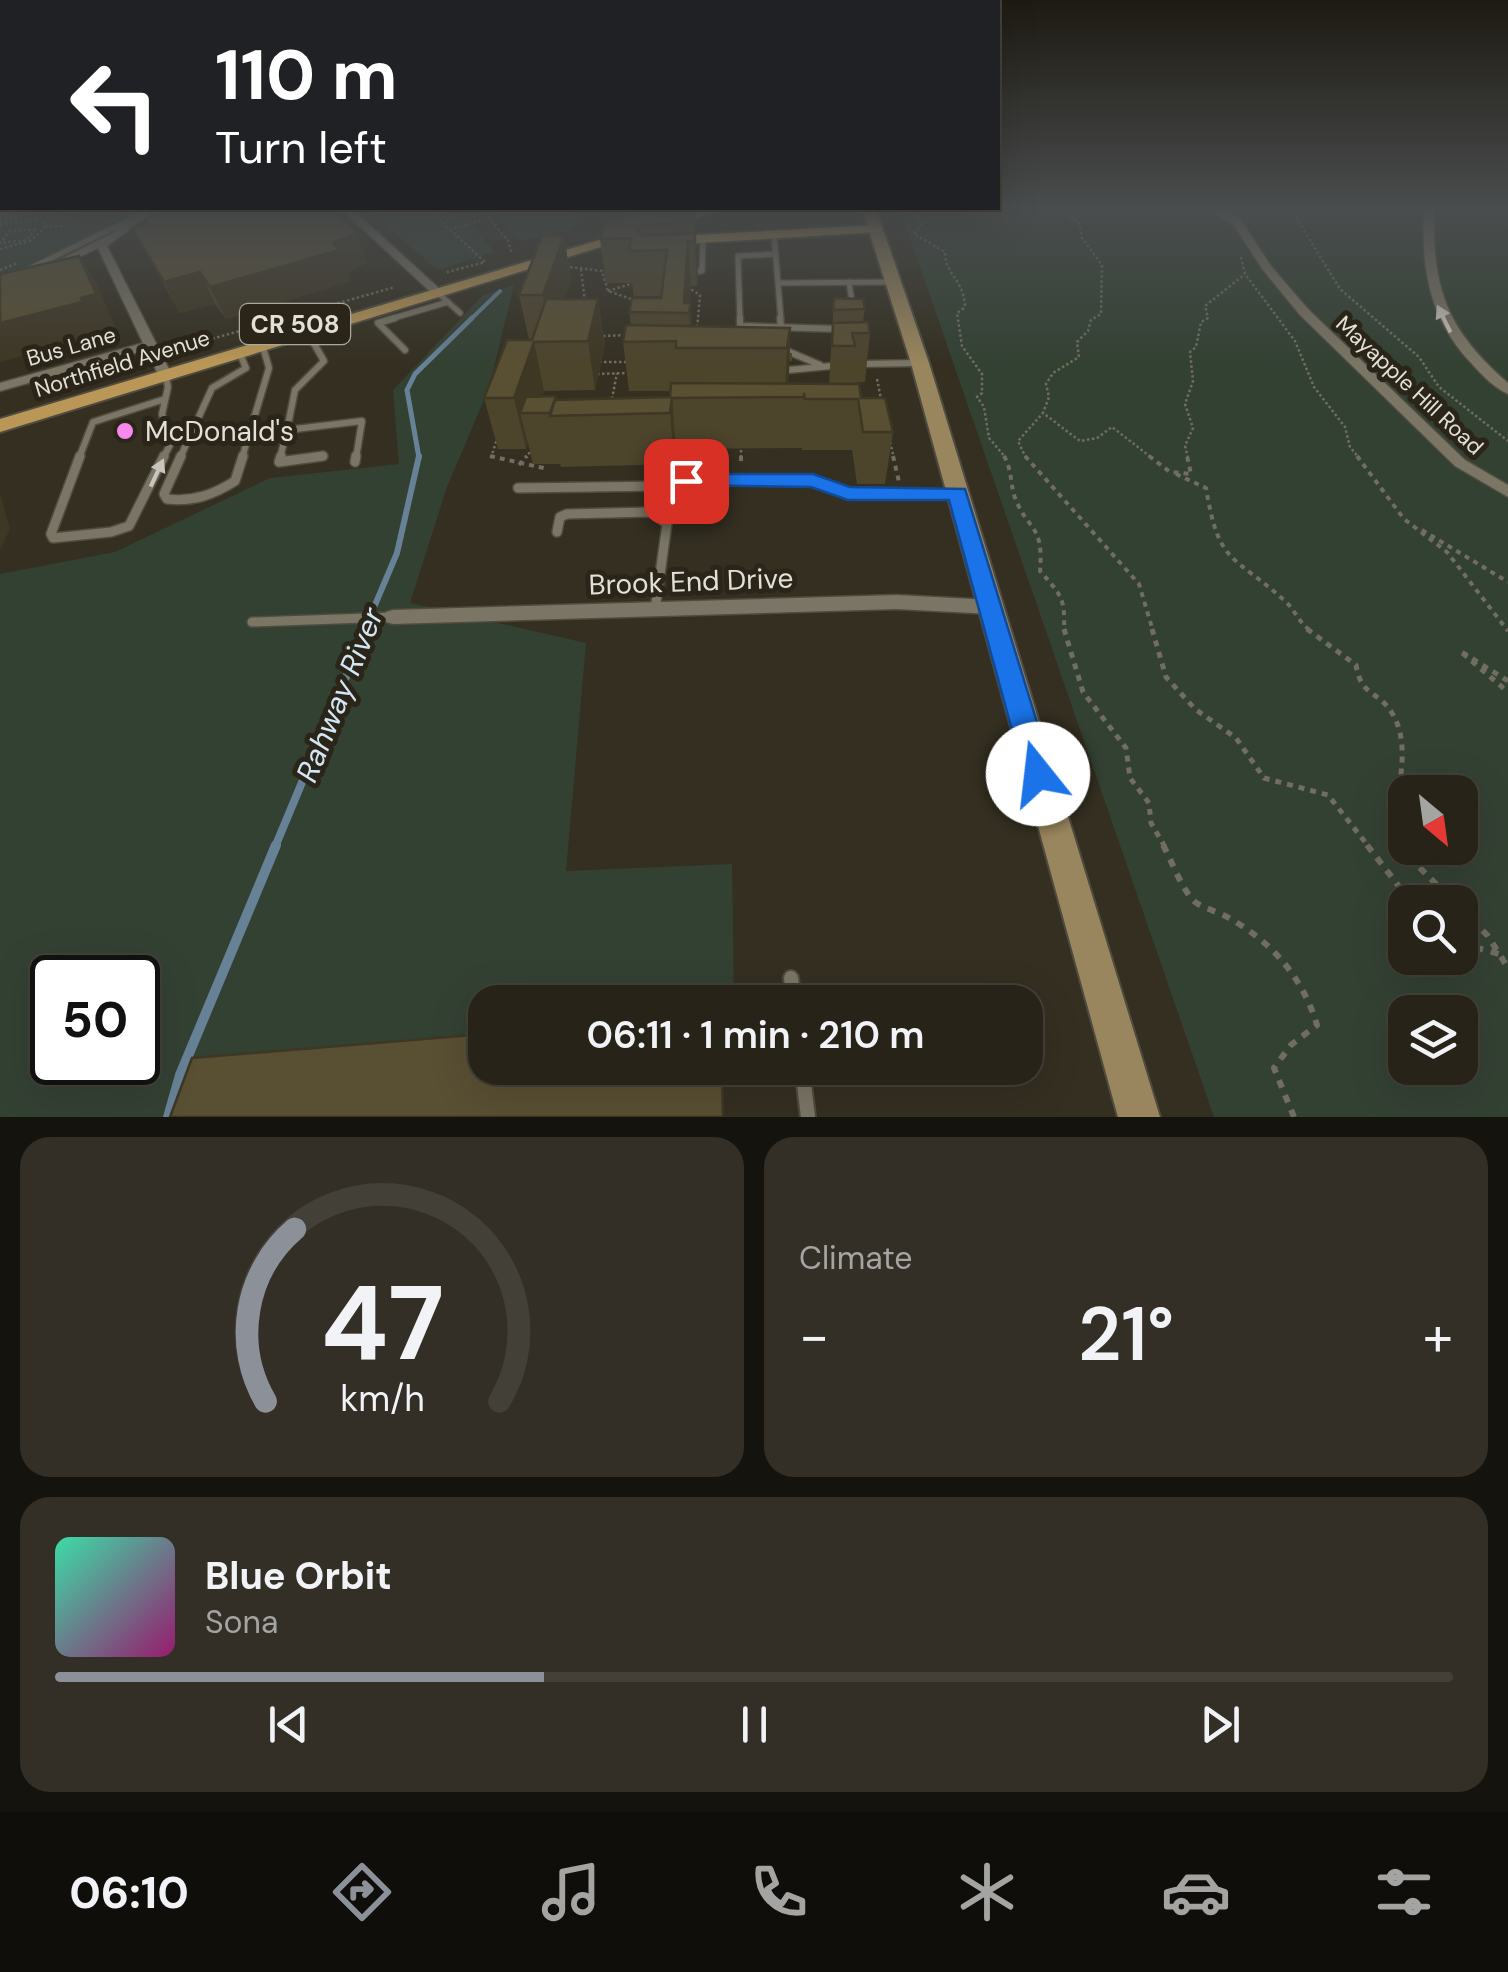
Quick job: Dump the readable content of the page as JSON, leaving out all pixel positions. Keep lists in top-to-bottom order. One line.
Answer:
{"streets":{"main road":["CR 508","Northfield Avenue"],"street":["Bus Lane","Mayapple Hill Road","Brook End Drive"]},"crossings":[["Bus Lane","Northfield Avenue"]],"water":["Rahway River"],"places":["McDonald's"],"north":"bottom right","page":{"turn":["110 m","Turn left"],"limit":"50","trip":"06:11 · 1 min · 210 m","tile":"Climate","heat":["−","21°","+"],"song":["Blue Orbit","Sona"],"tabs":"06:10","gauge":["47","km/h"]}}
